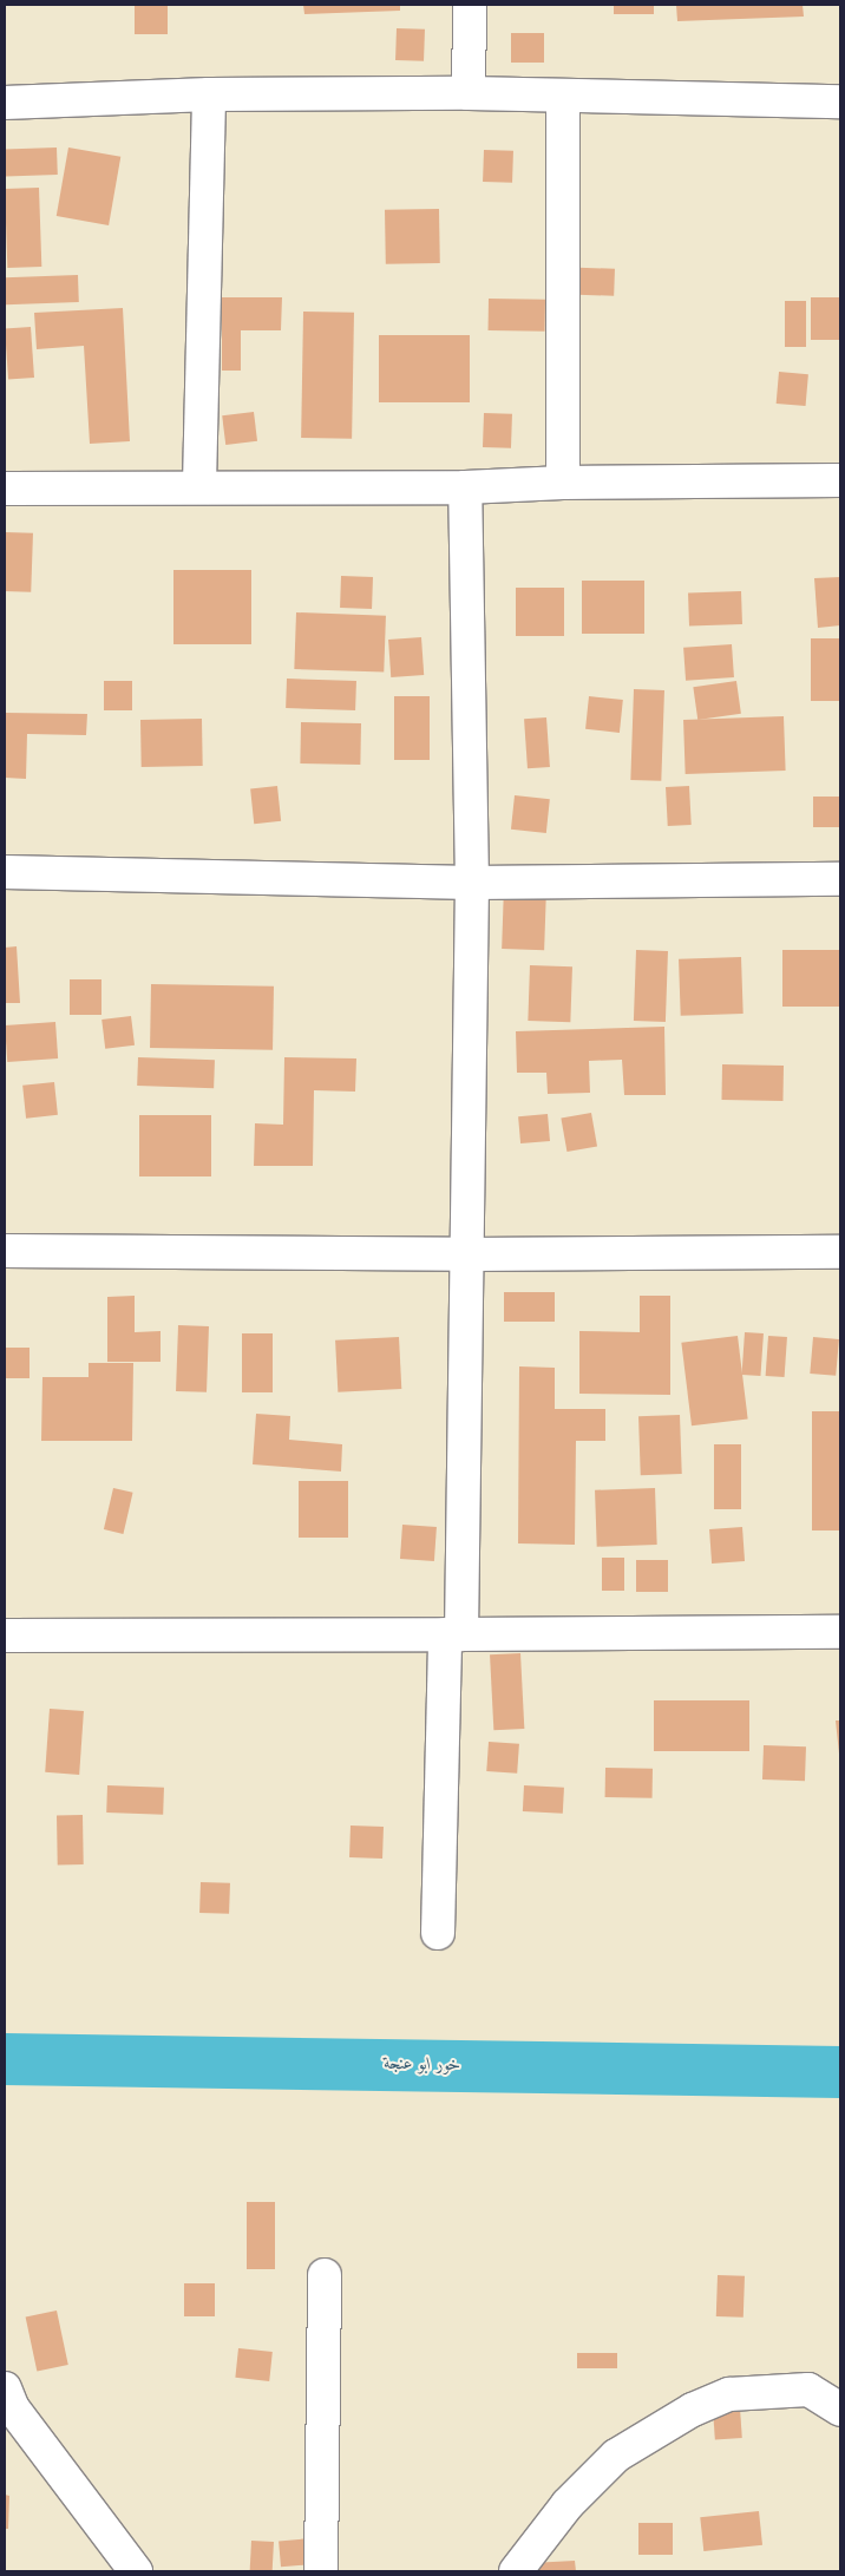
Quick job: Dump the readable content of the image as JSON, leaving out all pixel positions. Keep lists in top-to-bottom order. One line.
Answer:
{"water":["خور ابو عنجة"]}
